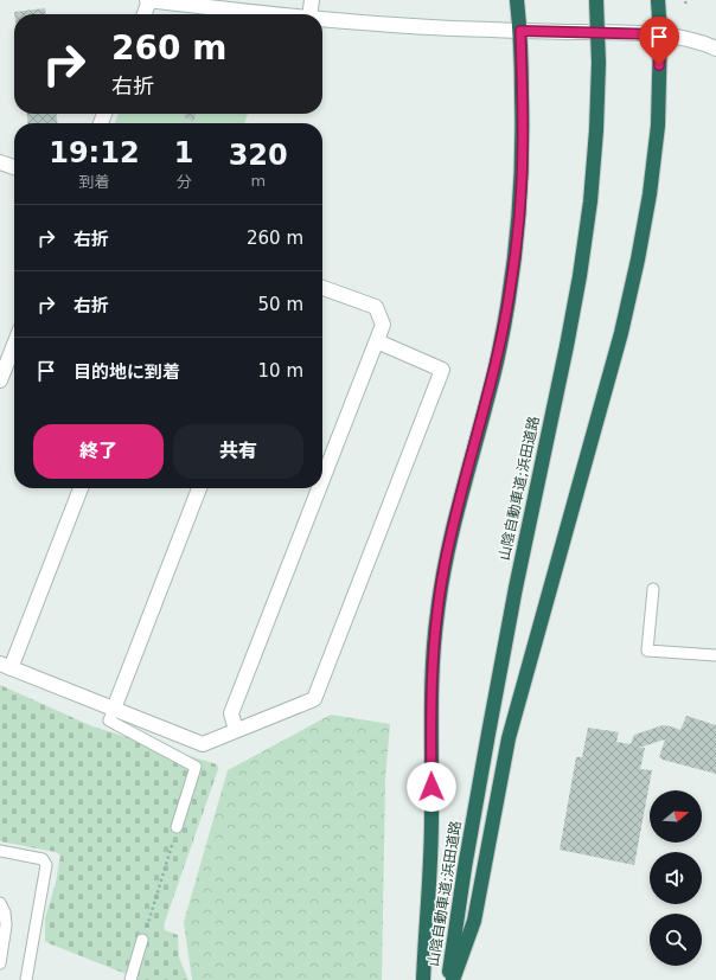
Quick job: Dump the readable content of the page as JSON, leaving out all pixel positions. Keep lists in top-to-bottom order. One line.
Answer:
{"streets":{"highway":["山陰自動車道;浜田道路"]},"north":"right","page":{"turn":["260 m","右折"],"eta":["19:12","到着","1","分","320","m"],"list":[{"name":"右折","value":"260 m"},{"name":"右折","value":"50 m"},{"name":"目的地に到着","value":"10 m"}],"buttons":["終了","共有"]}}
